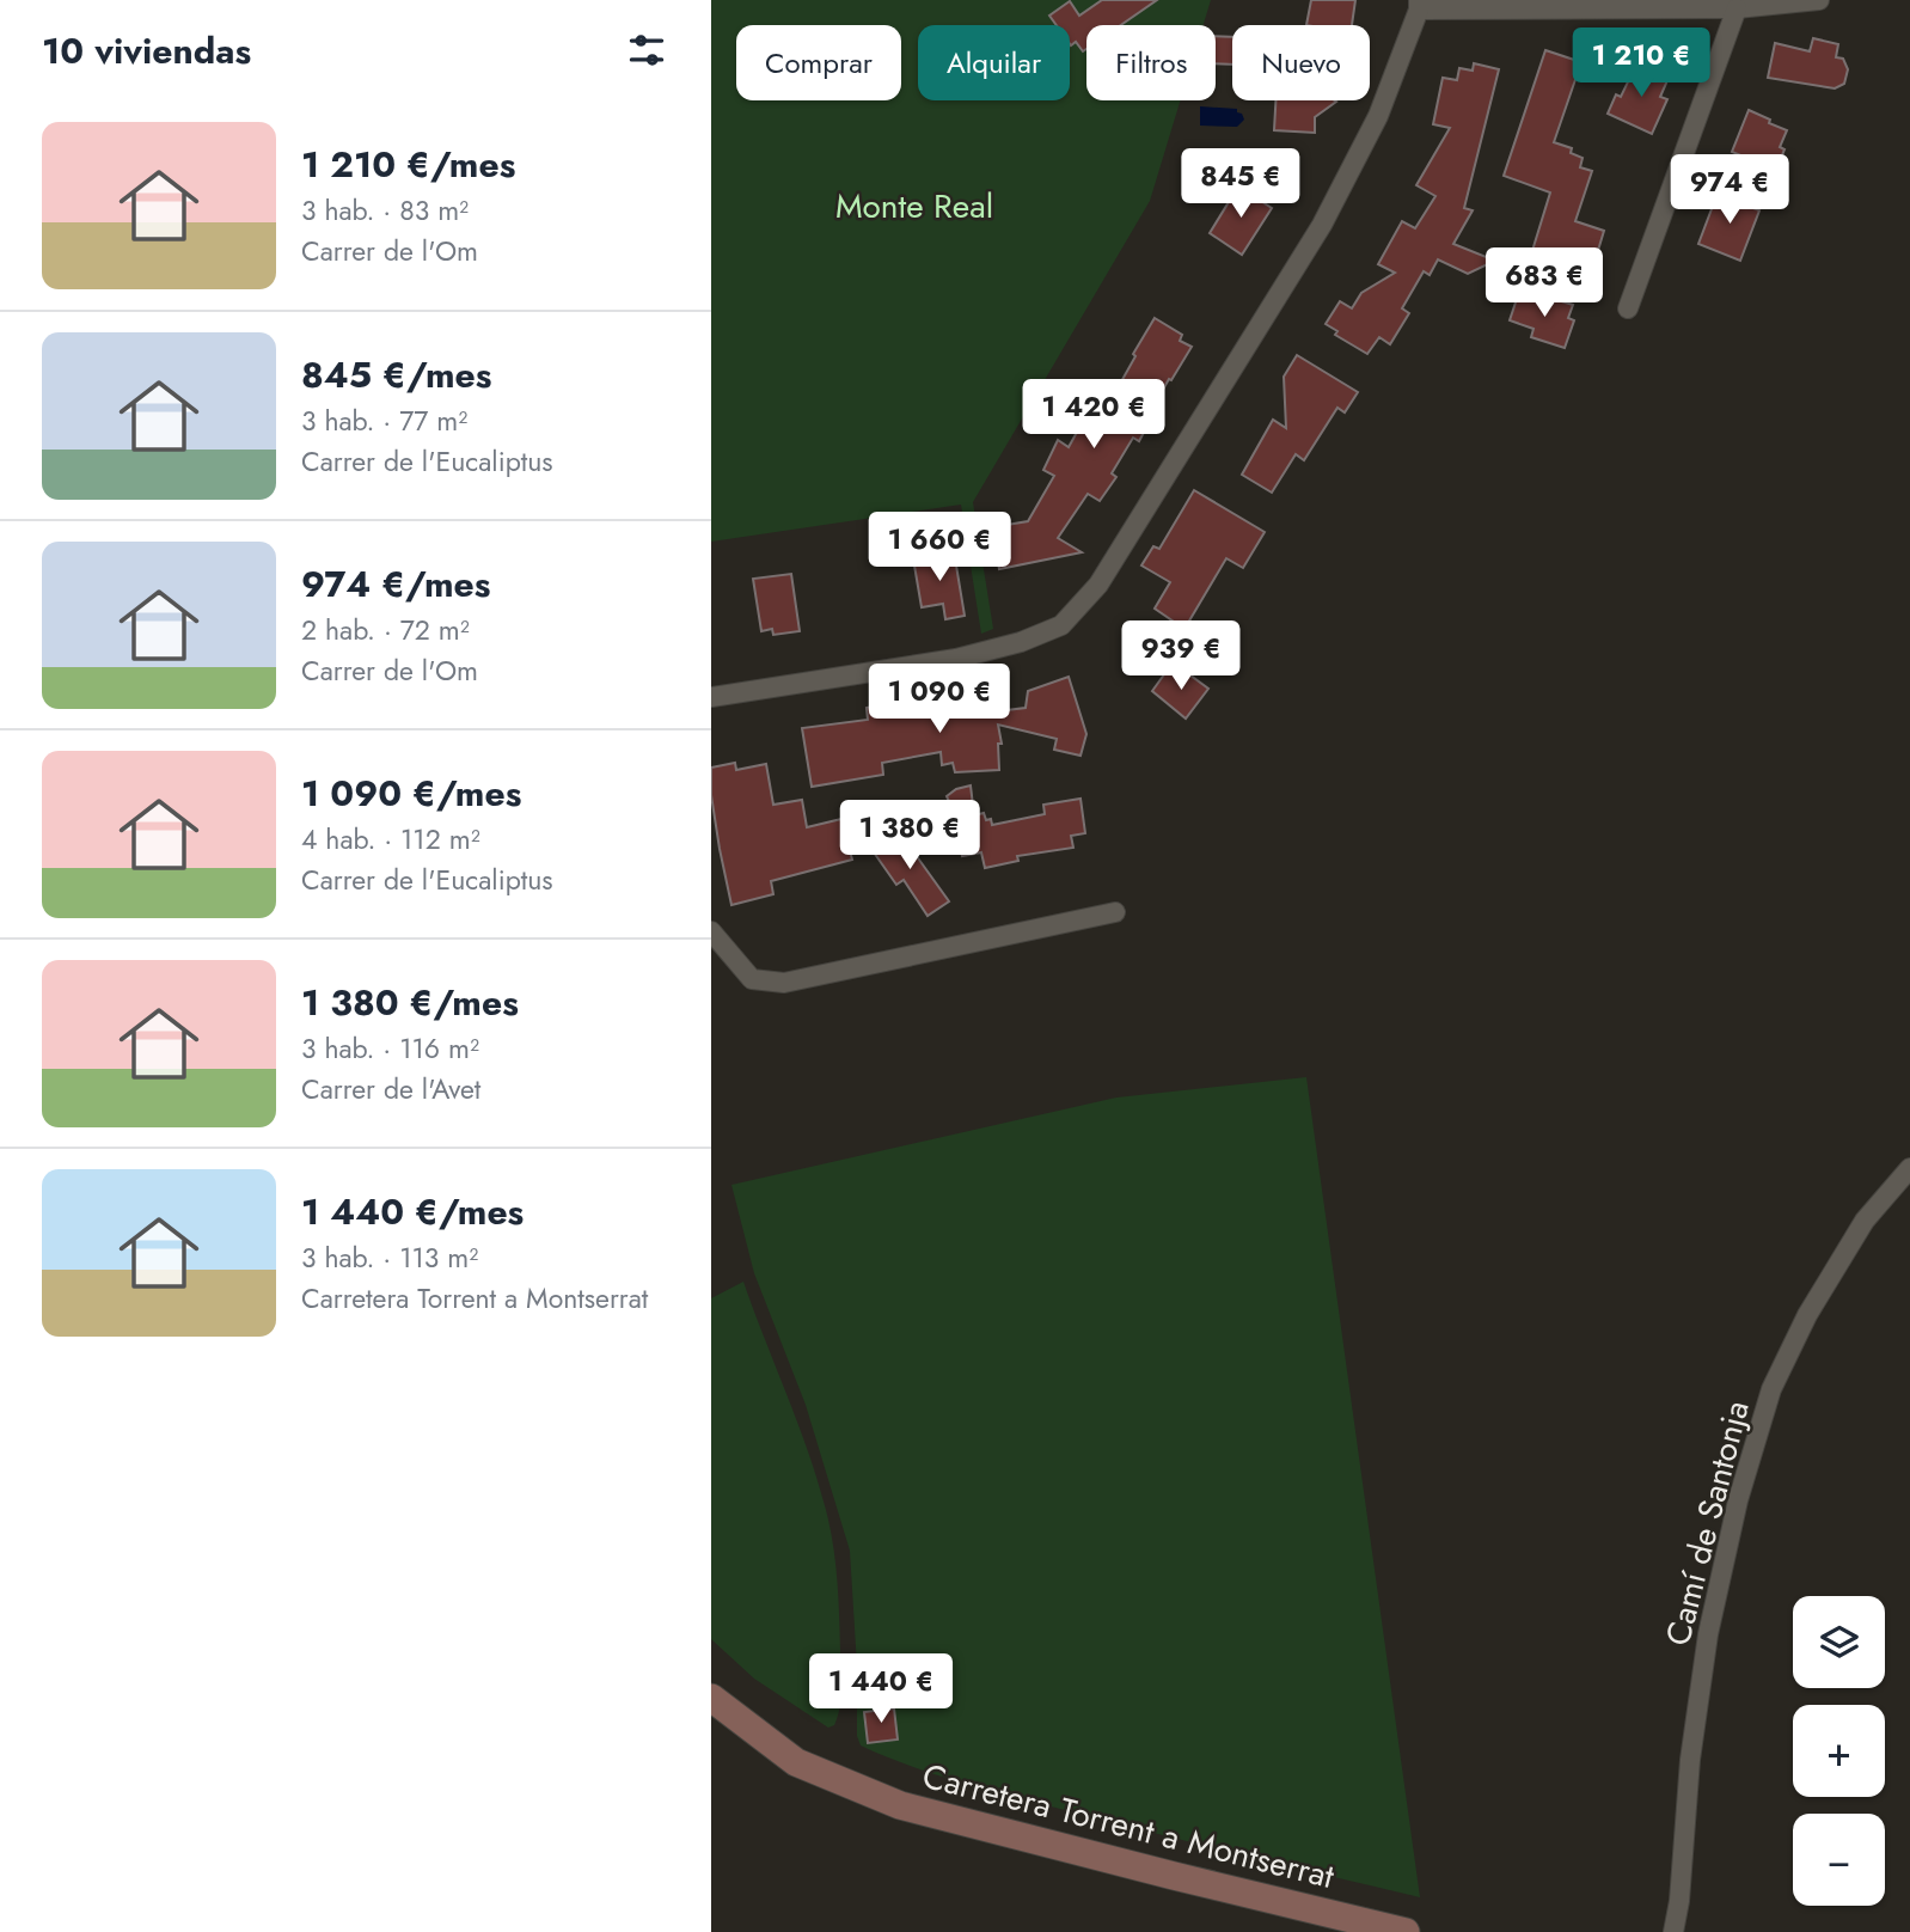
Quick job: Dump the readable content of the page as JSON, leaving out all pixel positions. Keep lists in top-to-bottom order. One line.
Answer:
{"streets":{"main road":["Carretera Torrent a Montserrat"],"street":["Camí de Santonja"]},"parks":["Monte Real"],"page":{"heading":"10 viviendas","chip":["Comprar","Alquilar","Filtros","Nuevo"],"price":["1 210 €","845 €","974 €","683 €","1 420 €","1 660 €","939 €","1 090 €","1 380 €","1 440 €"],"list":[{"name":"1 210 €/mes","note":"3 hab. · 83 m² · Carrer de l'Om"},{"name":"845 €/mes","note":"3 hab. · 77 m² · Carrer de l'Eucaliptus"},{"name":"974 €/mes","note":"2 hab. · 72 m² · Carrer de l'Om"},{"name":"1 090 €/mes","note":"4 hab. · 112 m² · Carrer de l'Eucaliptus"},{"name":"1 380 €/mes","note":"3 hab. · 116 m² · Carrer de l'Avet"},{"name":"1 440 €/mes","note":"3 hab. · 113 m² · Carretera Torrent a Montserrat"}],"map_buttons":["+","−"]}}
